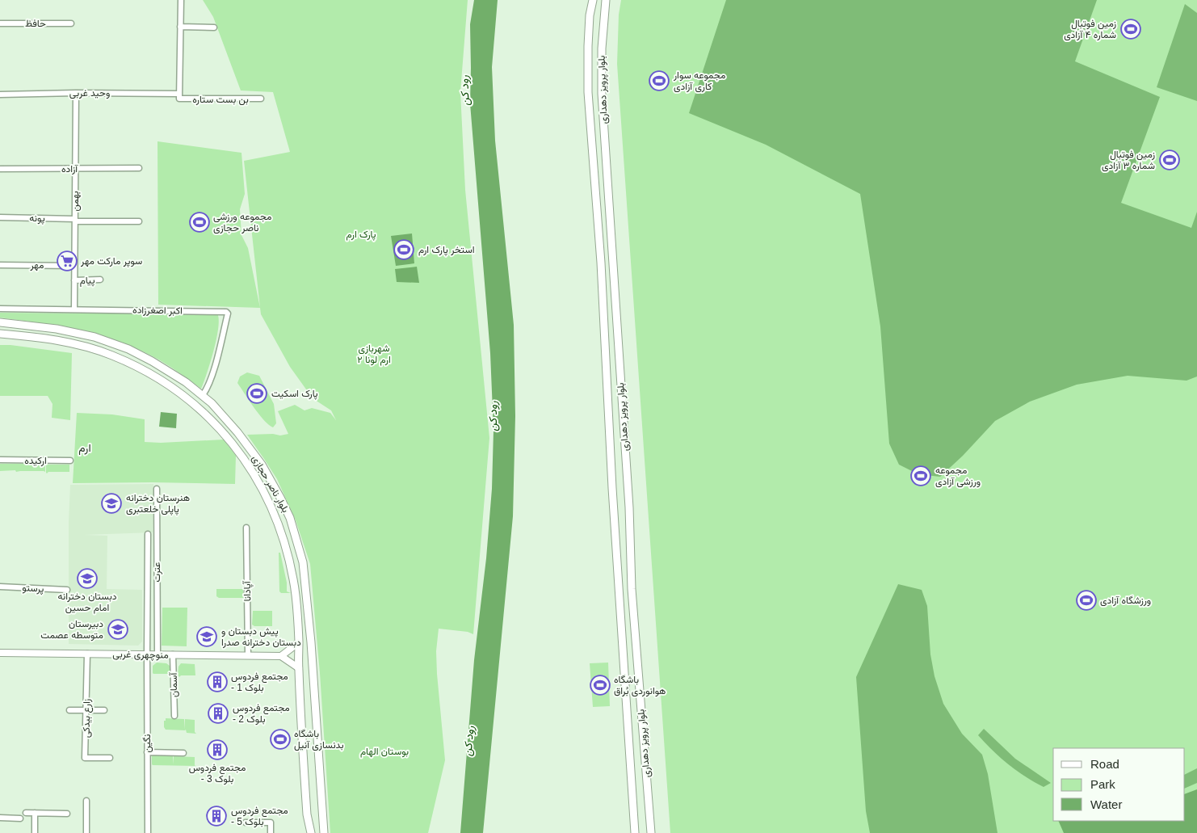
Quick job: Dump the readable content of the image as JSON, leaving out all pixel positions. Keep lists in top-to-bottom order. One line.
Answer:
{"streets":{"main road":["بلوار پرویز دهداری","بلوار ناصر حجازی"],"street":["حافظ","وحید غربی","بن بست ستاره","آزاده","بهمن","پونه","مهر","پیام","اکبر اصغرزاده","ارکیده","عترت","پرستو","آپادانا","منوچهری غربی","آسمان","زارع بیدکی","نگین"]},"crossings":[["وحید غربی","بن بست ستاره"],["وحید غربی","بهمن"],["آزاده","بهمن"],["بهمن","پونه"],["بهمن","مهر"],["بهمن","پیام"],["بهمن","اکبر اصغرزاده"],["اکبر اصغرزاده","بلوار ناصر حجازی"],["عترت","منوچهری غربی"],["آپادانا","منوچهری غربی"],["منوچهری غربی","آسمان"],["منوچهری غربی","زارع بیدکی"],["منوچهری غربی","نگین"]],"districts":["ارم"],"water":["رود کن"],"parks":["پارک ارم","شهربازی ارم لونا ۲","بوستان الهام"],"places":{"sports":["زمین فوتبال شماره ۴ آزادی","مجموعه سوار کاری آزادی","زمین فوتبال شماره ۳ آزادی","مجموعه ورزشی ناصر حجازی","استخر پارک ارم","پارک اسکیت","مجموعه ورزشی آزادی","ورزشگاه آزادی","باشگاه هوانوردی بُراق","باشگاه بدنسازی آنیل"],"supermarket":["سوپر مارکت مهر"],"school or university":["هنرستان دخترانه پاپلی خلعتبری","دبستان دخترانه امام حسین","دبیرستان متوسطه عصمت","پیش دبستان و دبستان دخترانه صدرا"],"building":["مجتمع فردوس - بلوک 1","مجتمع فردوس - بلوک 2","مجتمع فردوس - بلوک 3","مجتمع فردوس - بلوک 5"]},"legend":["Road","Park","Water"]}
